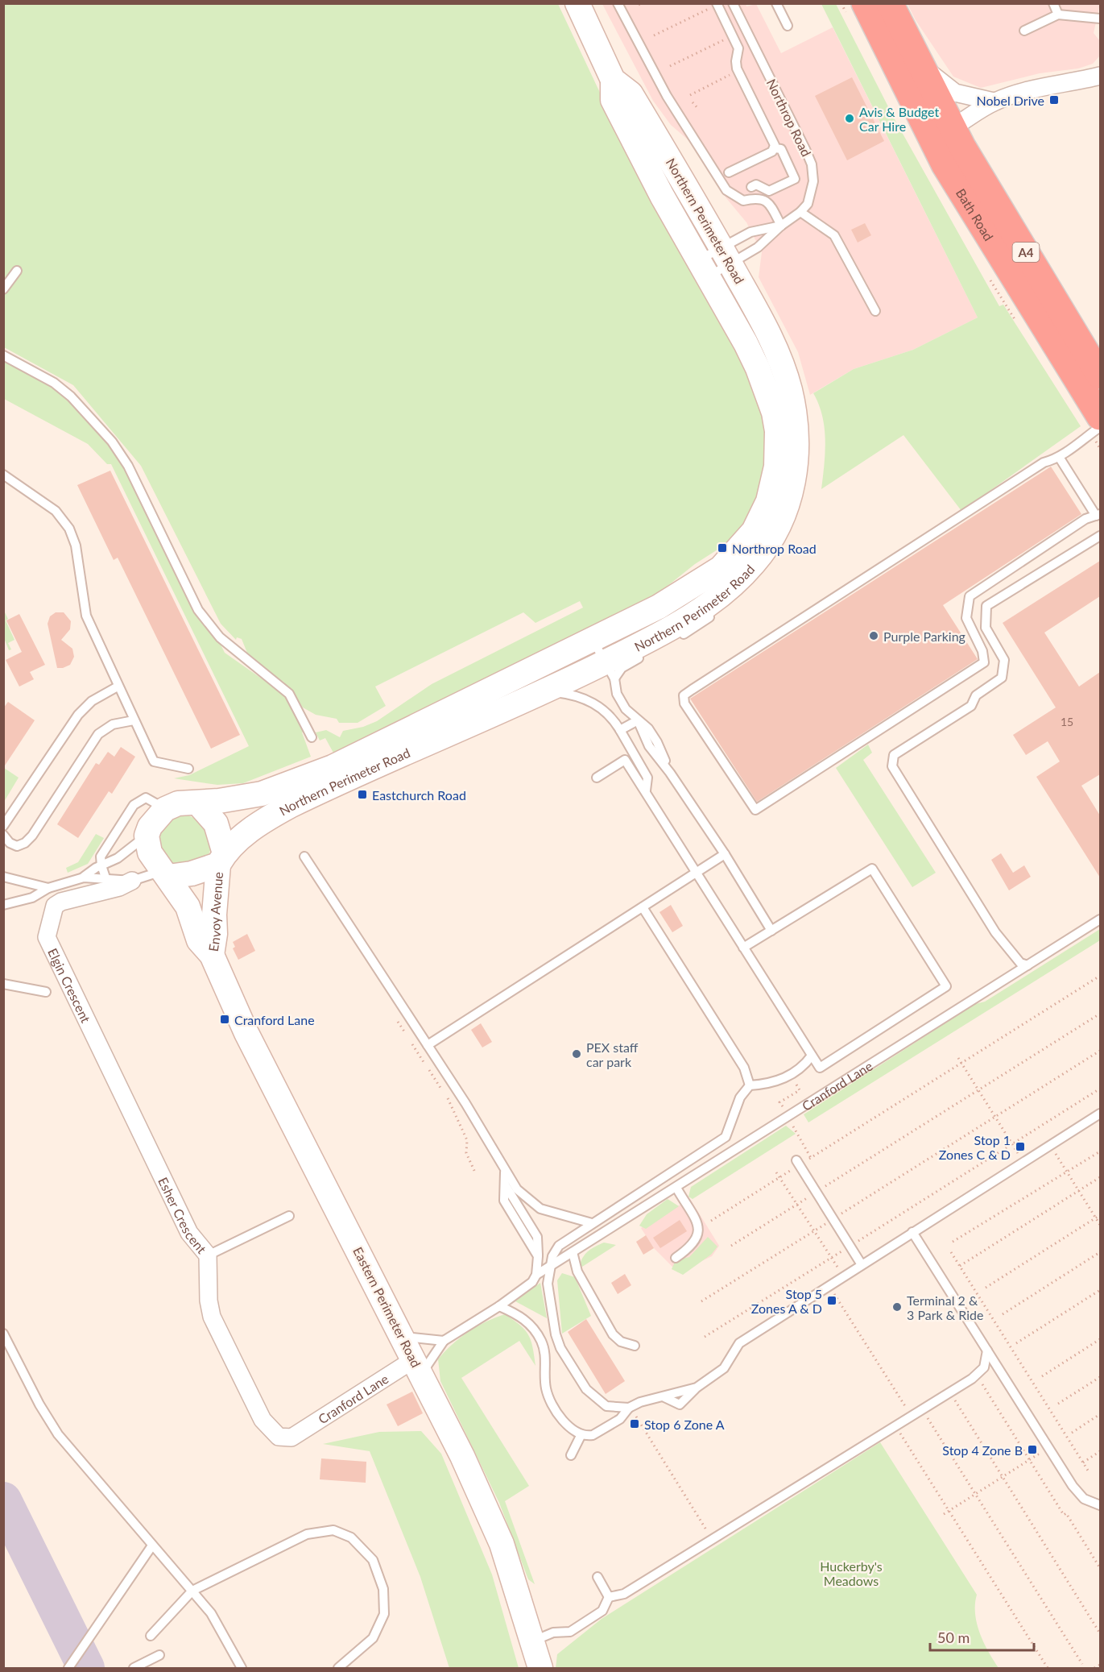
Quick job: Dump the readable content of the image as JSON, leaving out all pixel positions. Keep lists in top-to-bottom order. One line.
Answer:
{"streets":{"highway":["Bath Road","A4"],"street":["Northern Perimeter Road","Envoy Avenue","Elgin Crescent","Cranford Lane","Esher Crescent","Eastern Perimeter Road"],"lane":["Northrop Road"]},"crossings":[["Northrop Road","Northern Perimeter Road"],["Northern Perimeter Road","Envoy Avenue"],["Envoy Avenue","Eastern Perimeter Road"],["Elgin Crescent","Esher Crescent"],["Cranford Lane","Esher Crescent"],["Cranford Lane","Eastern Perimeter Road"]],"parks":["Huckerby's Meadows"],"places":{"transit":["Nobel Drive","Northrop Road","Eastchurch Road","Cranford Lane","Stop 1 Zones C & D","Stop 5 Zones A & D","Stop 6 Zone A","Stop 4 Zone B"],"other":["Avis & Budget Car Hire","Purple Parking","PEX staff car park","Terminal 2 & 3 Park & Ride"]},"house_numbers":["15"],"scale_bar":"50 m"}
